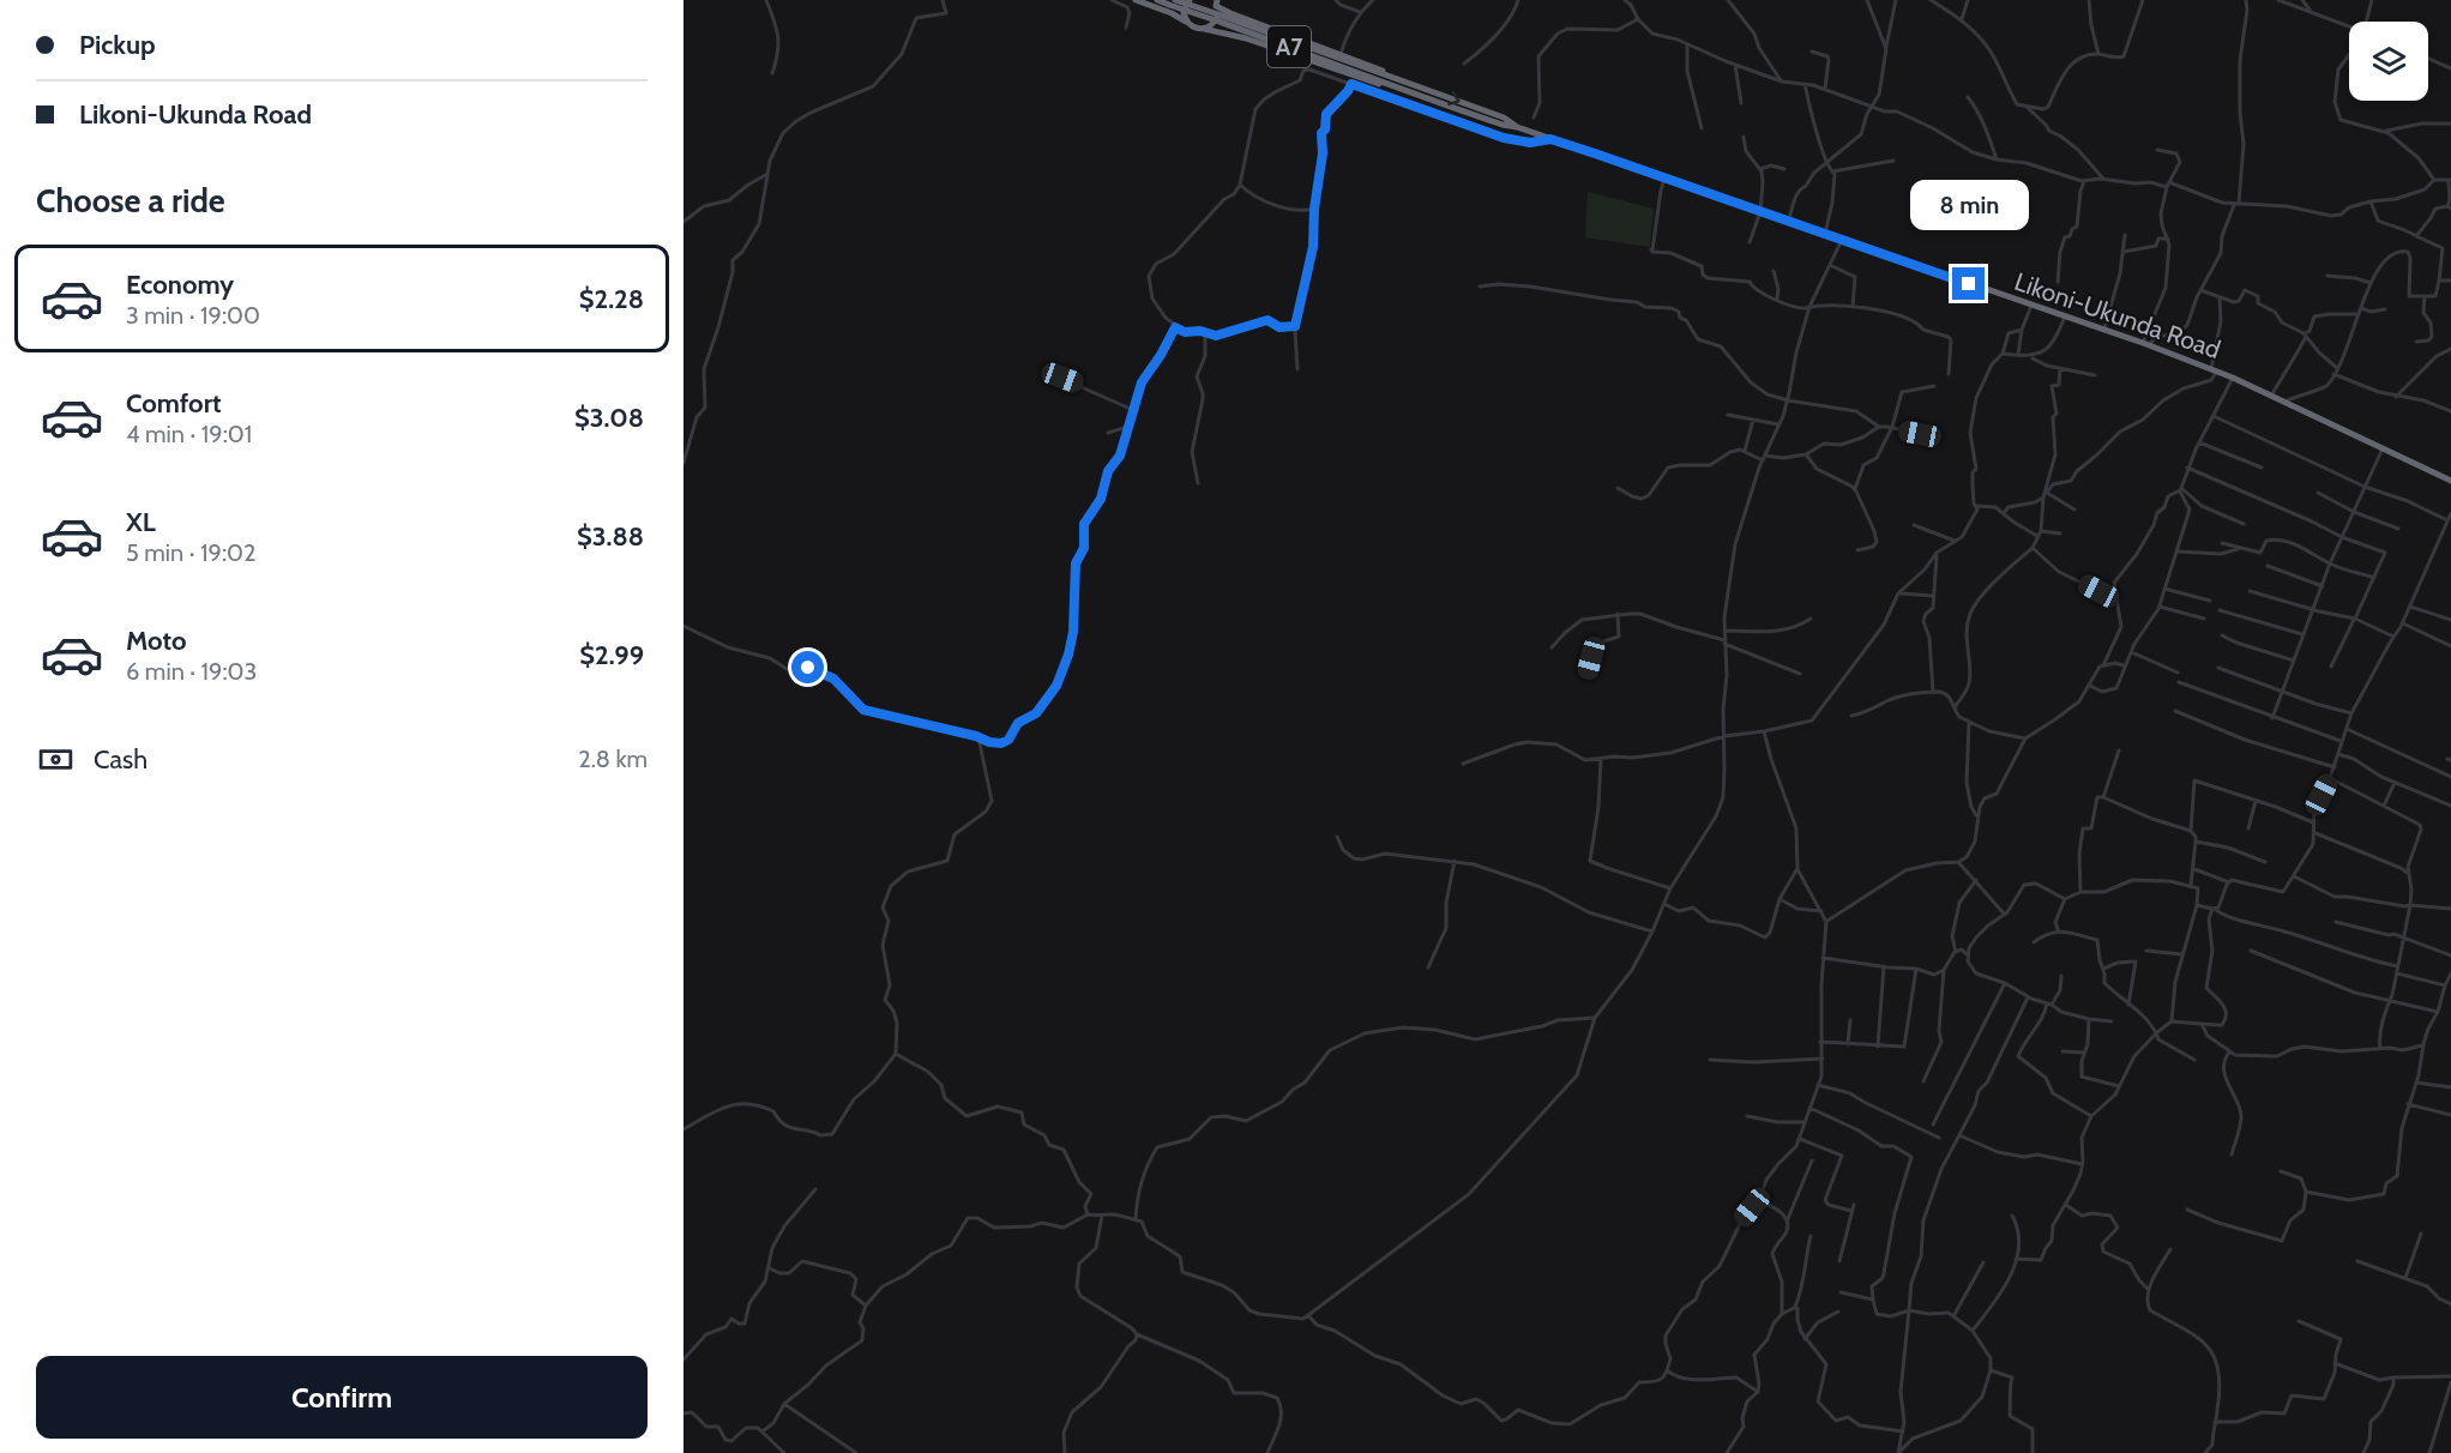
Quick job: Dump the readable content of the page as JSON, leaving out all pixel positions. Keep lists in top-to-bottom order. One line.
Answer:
{"streets":{"highway":["A7","Likoni-Ukunda Road"]},"page":{"banner":["Pickup","Likoni-Ukunda Road"],"heading":"Choose a ride","bubble":"8 min","list":[{"name":"Economy","note":"3 min · 19:00","value":"$2.28"},{"name":"Comfort","note":"4 min · 19:01","value":"$3.08"},{"name":"XL","note":"5 min · 19:02","value":"$3.88"},{"name":"Moto","note":"6 min · 19:03","value":"$2.99"}],"pay":["Cash","2.8 km"],"buttons":"Confirm"}}
